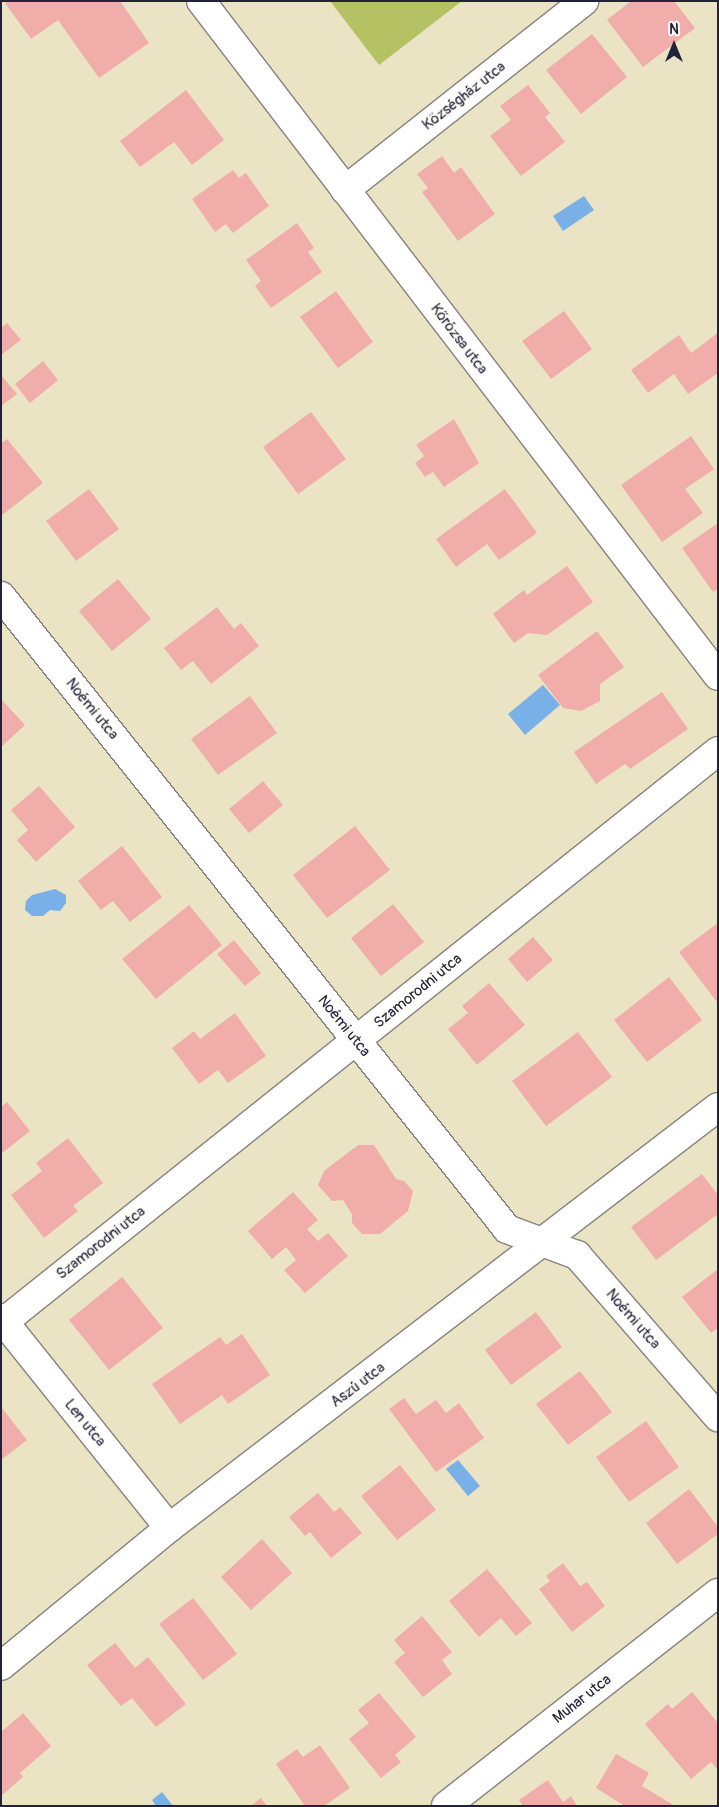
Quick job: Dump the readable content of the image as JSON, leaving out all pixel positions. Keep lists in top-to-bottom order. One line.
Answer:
{"streets":{"street":["Községház utca","Kőrózsa utca","Noémi utca","Szamorodni utca","Aszú utca","Len utca","Muhar utca"]},"crossings":[["Községház utca","Kőrózsa utca"],["Noémi utca","Szamorodni utca"],["Noémi utca","Aszú utca"],["Szamorodni utca","Len utca"],["Aszú utca","Len utca"]],"north":"top"}
